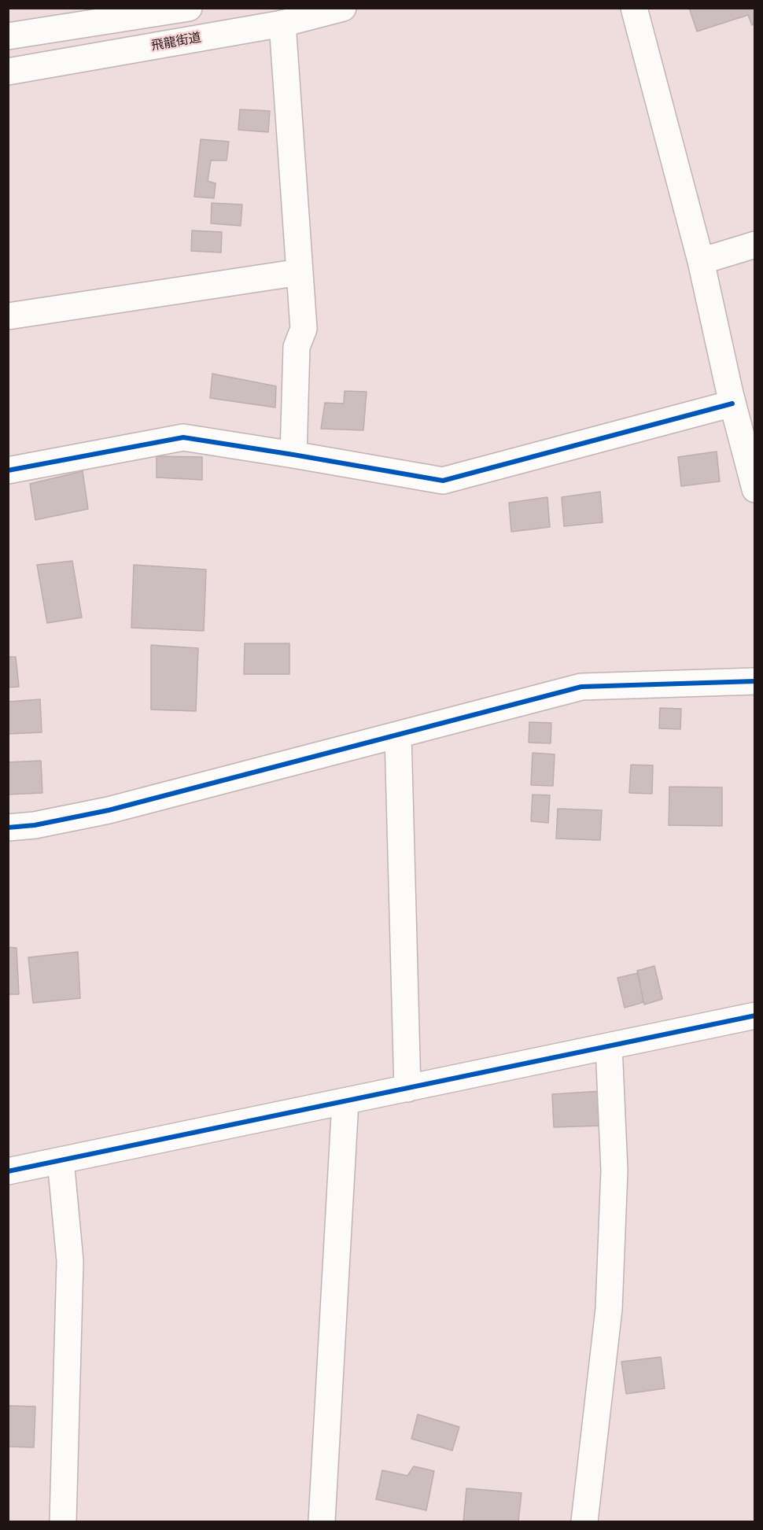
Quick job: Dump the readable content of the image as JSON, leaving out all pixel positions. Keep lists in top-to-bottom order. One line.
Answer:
{"streets":{"main road":["飛龍街道"]}}
